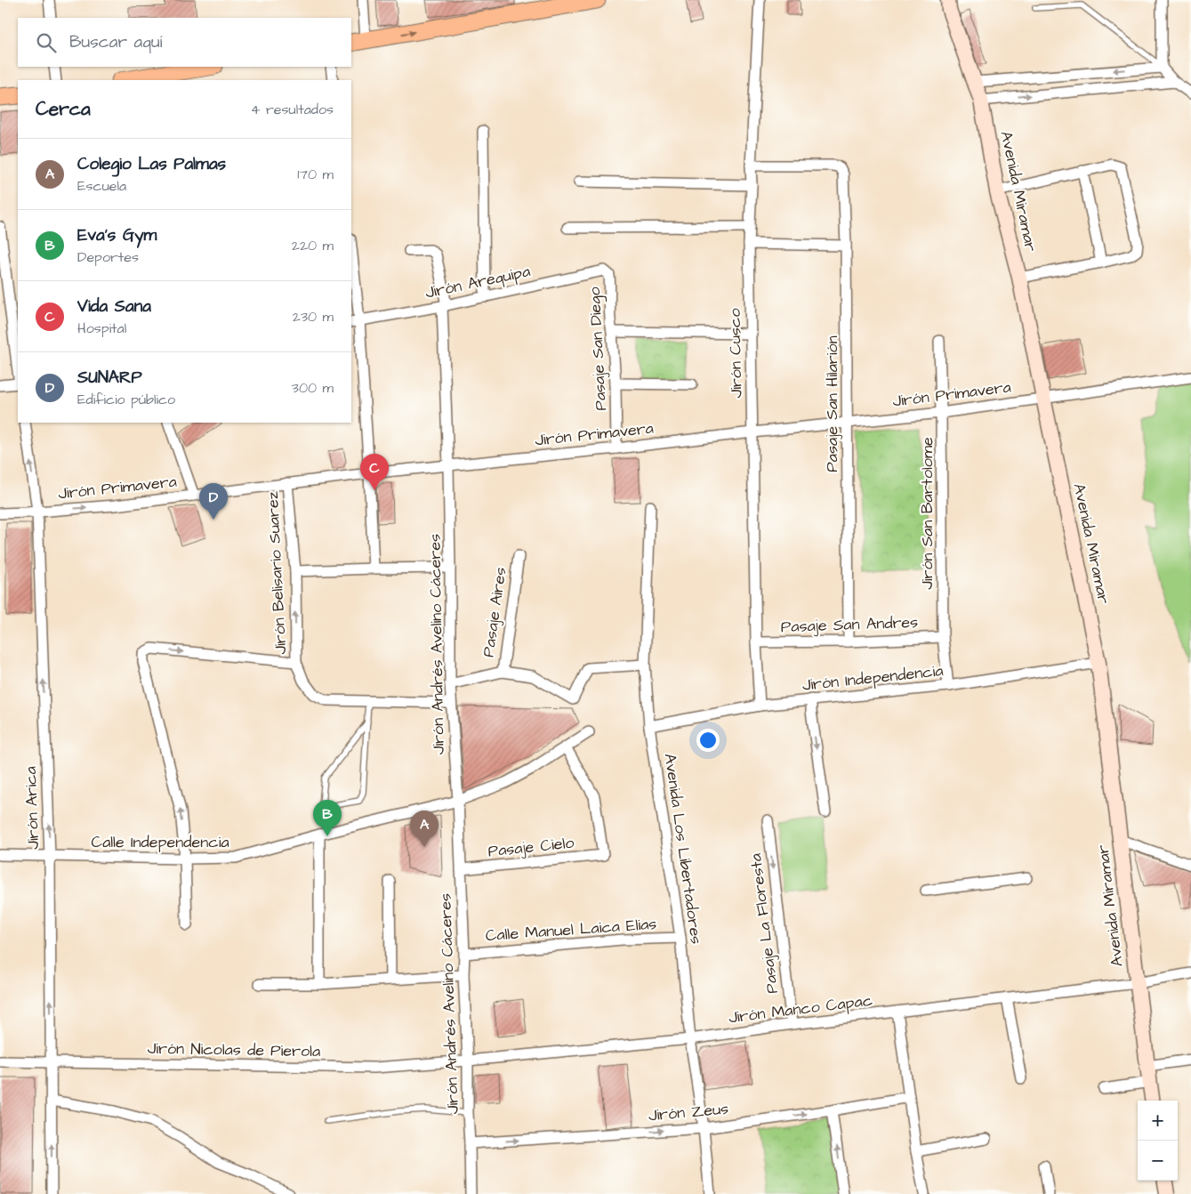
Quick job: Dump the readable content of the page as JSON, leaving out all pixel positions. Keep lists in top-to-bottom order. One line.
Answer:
{"streets":{"street":["Avenida Miramar","Jirón Arequipa","Pasaje San Diego","Jirón Cusco","Jirón Primavera","Pasaje San Hilarión","Jirón San Bartolome","Jirón Belisario Suarez","Pasaje Aires","Pasaje San Andres","Jirón Andrés Avelino Cáceres","Jirón Independencia","Jirón Arica","Calle Independencia","Pasaje Cielo","Avenida Los Libertadores","Pasaje La Floresta","Calle Manuel Laica Elias","Jirón Manco Capac","Jirón Nicolas de Pierola","Jirón Zeus"]},"crossings":[["Avenida Miramar","Jirón Primavera"],["Avenida Miramar","Jirón Independencia"],["Avenida Miramar","Jirón Manco Capac"],["Jirón Arequipa","Pasaje San Diego"],["Jirón Arequipa","Jirón Andrés Avelino Cáceres"],["Pasaje San Diego","Jirón Primavera"],["Jirón Cusco","Jirón Primavera"],["Jirón Cusco","Pasaje San Hilarión"],["Jirón Cusco","Pasaje San Andres"],["Jirón Cusco","Jirón Independencia"],["Jirón Primavera","Pasaje San Hilarión"],["Jirón Primavera","Jirón San Bartolome"],["Jirón Primavera","Jirón Belisario Suarez"],["Jirón Primavera","Jirón Andrés Avelino Cáceres"],["Jirón Primavera","Jirón Arica"],["Pasaje San Hilarión","Pasaje San Andres"],["Jirón San Bartolome","Pasaje San Andres"],["Jirón San Bartolome","Jirón Independencia"],["Jirón Andrés Avelino Cáceres","Calle Independencia"],["Jirón Andrés Avelino Cáceres","Pasaje Cielo"],["Jirón Andrés Avelino Cáceres","Calle Manuel Laica Elias"],["Jirón Andrés Avelino Cáceres","Jirón Manco Capac"],["Jirón Andrés Avelino Cáceres","Jirón Nicolas de Pierola"],["Jirón Andrés Avelino Cáceres","Jirón Zeus"],["Jirón Independencia","Avenida Los Libertadores"],["Jirón Arica","Calle Independencia"],["Jirón Arica","Jirón Nicolas de Pierola"],["Calle Independencia","Pasaje Cielo"],["Avenida Los Libertadores","Calle Manuel Laica Elias"],["Avenida Los Libertadores","Jirón Manco Capac"],["Avenida Los Libertadores","Jirón Zeus"],["Pasaje La Floresta","Jirón Manco Capac"],["Jirón Manco Capac","Jirón Nicolas de Pierola"]],"one_way":["Jirón Belisario Suarez","Jirón Arica","Pasaje La Floresta","Jirón Zeus"],"page":{"search":"Buscar aquí","heading":["Cerca","4 resultados"],"list":[{"mark":"A","name":"Colegio Las Palmas","note":"Escuela","value":"170 m"},{"mark":"B","name":"Eva's Gym","note":"Deportes","value":"220 m"},{"mark":"C","name":"Vida Sana","note":"Hospital","value":"230 m"},{"mark":"D","name":"SUNARP","note":"Edificio público","value":"300 m"}],"pins":["C","D","B","A"],"map_buttons":["+","−"]}}
